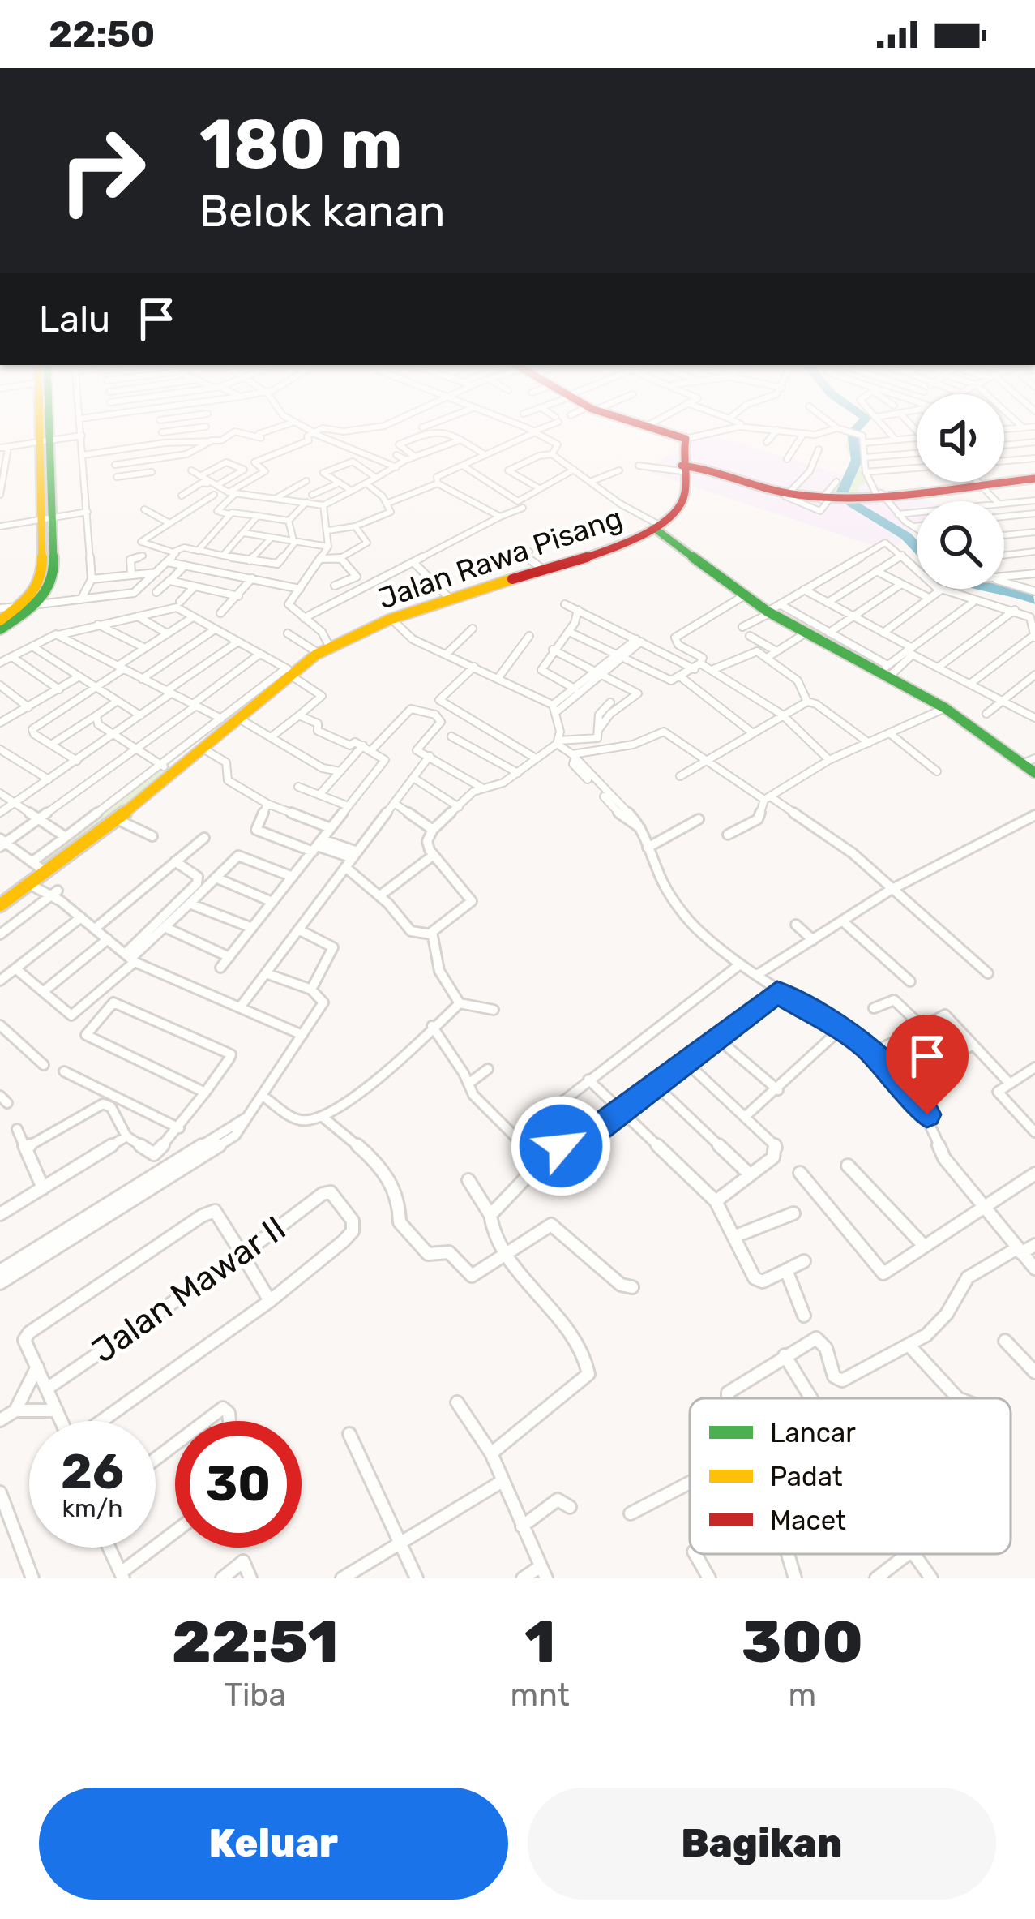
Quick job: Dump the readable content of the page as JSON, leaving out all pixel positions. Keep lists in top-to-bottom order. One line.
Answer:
{"streets":{"street":["Jalan Rawa Pisang","Jalan Mawar II"]},"legend":["Lancar","Padat","Macet"],"page":{"status":"22:50","turn":["180 m","Belok kanan"],"then":"Lalu","speed":"26 km/h","limit":"30","eta":["22:51","Tiba","1","mnt","300","m"],"buttons":["Keluar","Bagikan"]}}
